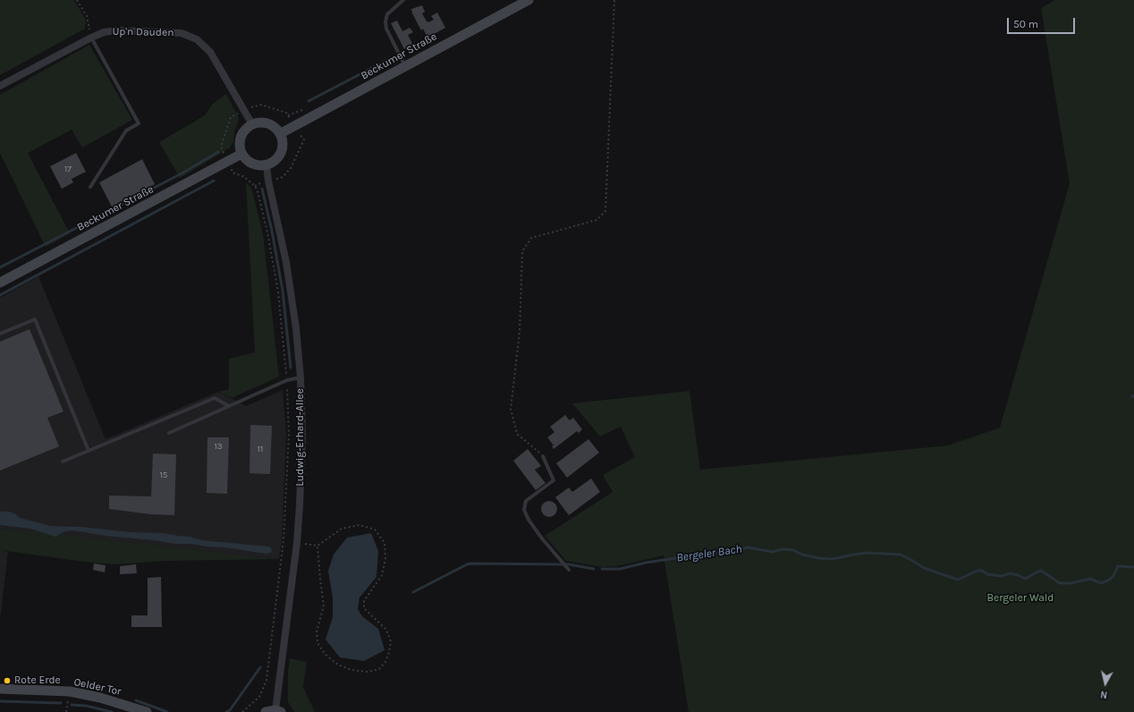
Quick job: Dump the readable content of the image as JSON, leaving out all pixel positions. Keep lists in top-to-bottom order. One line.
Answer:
{"streets":{"main road":["Beckumer Straße","Oelder Tor"],"street":["Up'n Dauden","Ludwig-Erhard-Allee"]},"crossings":[["Up'n Dauden","Beckumer Straße"],["Up'n Dauden","Ludwig-Erhard-Allee"],["Beckumer Straße","Ludwig-Erhard-Allee"]],"water":["Bergeler Bach"],"parks":["Bergeler Wald"],"places":["Rote Erde"],"house_numbers":["17","13","11","15"],"scale_bar":"50 m","north":"bottom"}
